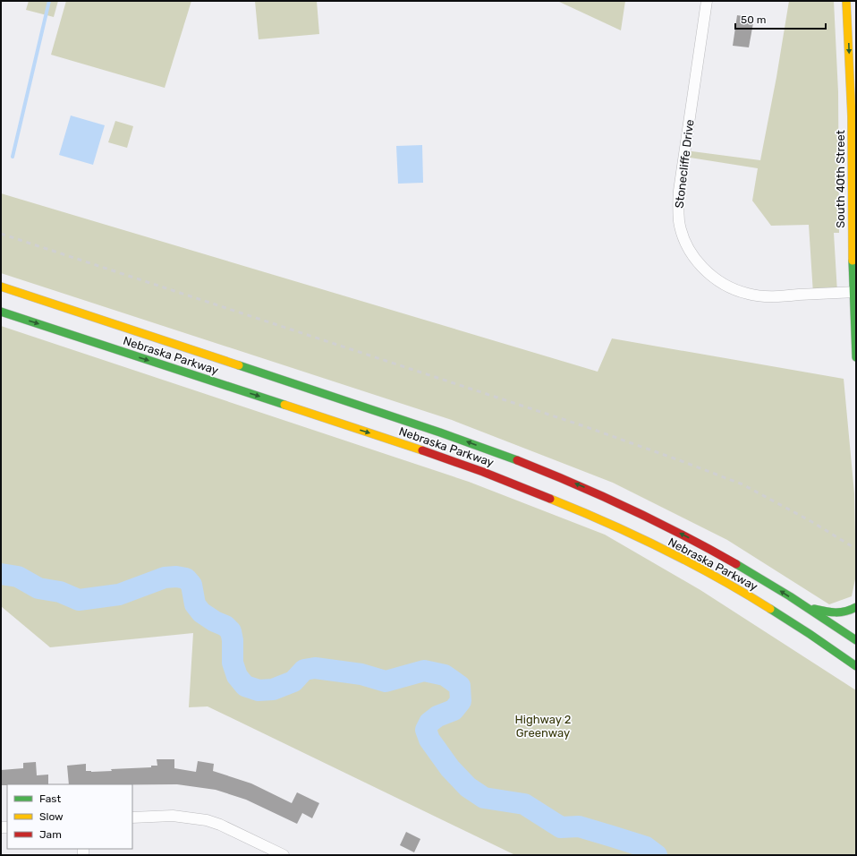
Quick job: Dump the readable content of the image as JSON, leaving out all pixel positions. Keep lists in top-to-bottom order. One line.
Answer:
{"streets":{"main road":["South 40th Street","Nebraska Parkway"],"street":["Stonecliffe Drive"]},"crossings":[["Stonecliffe Drive","South 40th Street"]],"one_way":["South 40th Street"],"parks":["Highway 2 Greenway"],"legend":["Fast","Slow","Jam"],"scale_bar":"50 m"}
